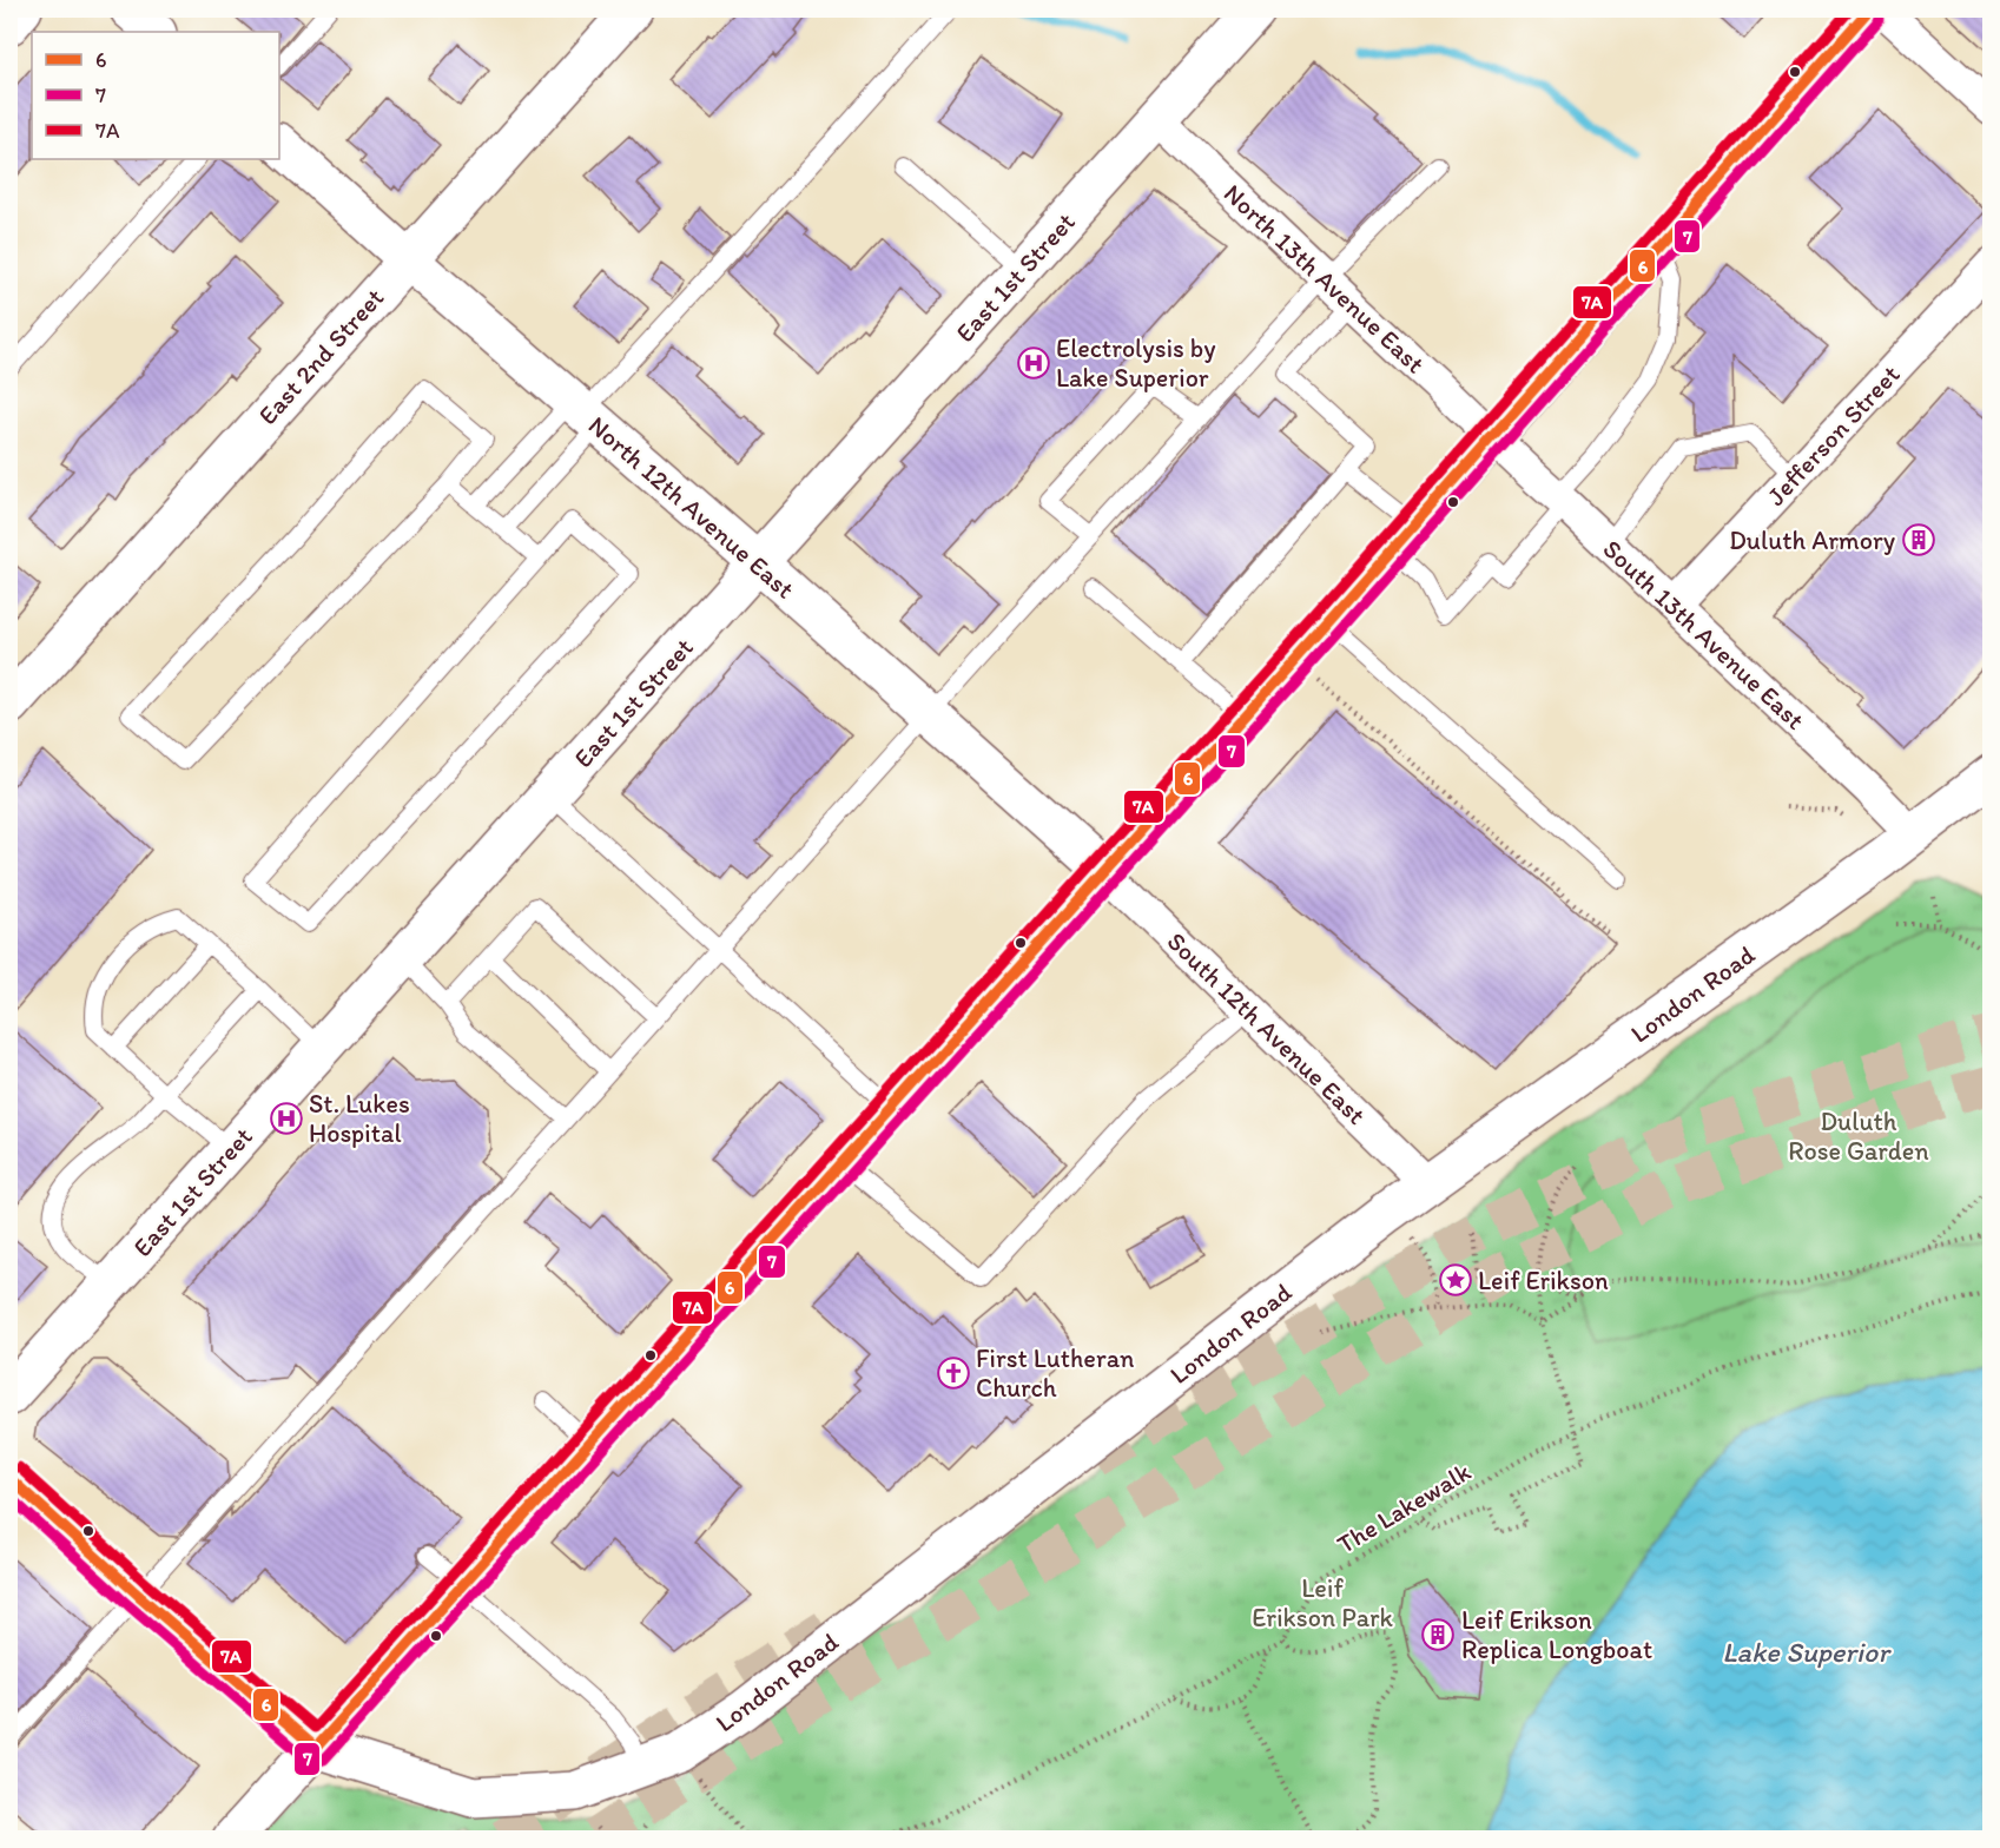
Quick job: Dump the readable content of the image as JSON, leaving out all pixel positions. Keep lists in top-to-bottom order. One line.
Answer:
{"streets":{"street":["East 1st Street","North 13th Avenue East","East 2nd Street","Jefferson Street","North 12th Avenue East","South 13th Avenue East","London Road","South 12th Avenue East"],"path":["The Lakewalk"]},"crossings":[["East 1st Street","North 13th Avenue East"],["East 1st Street","North 12th Avenue East"],["North 13th Avenue East","South 13th Avenue East"],["East 2nd Street","North 12th Avenue East"],["Jefferson Street","South 13th Avenue East"],["North 12th Avenue East","South 12th Avenue East"],["South 13th Avenue East","London Road"],["London Road","South 12th Avenue East"]],"water":["Lake Superior"],"parks":["Duluth Rose Garden","Leif Erikson Park"],"places":{"hospital":["Electrolysis by Lake Superior","St. Lukes Hospital"],"building":["Duluth Armory","Leif Erikson Replica Longboat"],"place":["Leif Erikson"],"church":["First Lutheran Church"]},"lines":["transit line 6","transit line 7A","transit line 7"],"legend":["6","7","7A"]}
